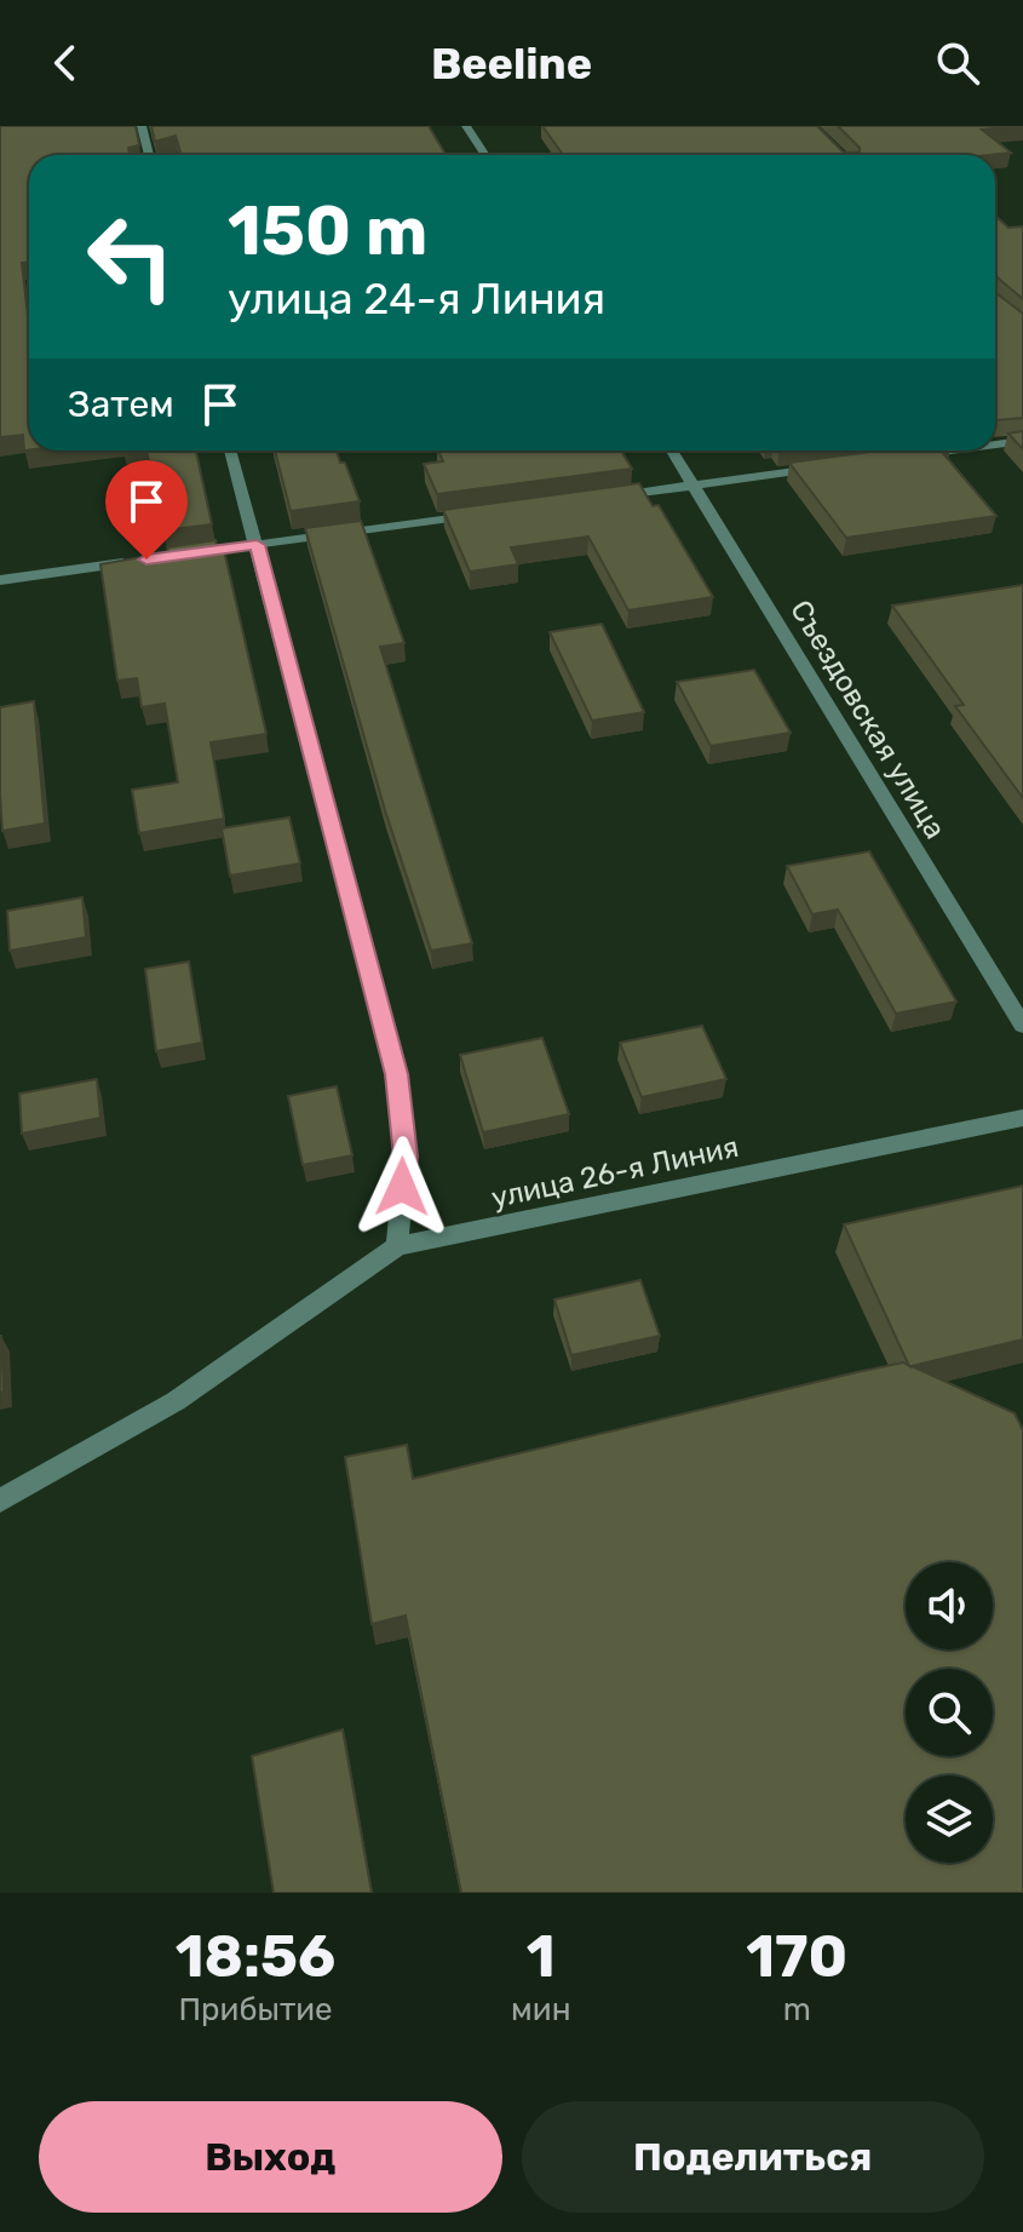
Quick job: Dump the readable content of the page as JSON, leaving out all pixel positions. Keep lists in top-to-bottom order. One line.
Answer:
{"streets":{"street":["Съездовская улица","улица 26-я Линия"]},"page":{"header":"Beeline","turn":["150 m","улица 24-я Линия"],"then":"Затем","eta":["18:56","Прибытие","1","мин","170","m"],"buttons":["Выход","Поделиться"]}}
